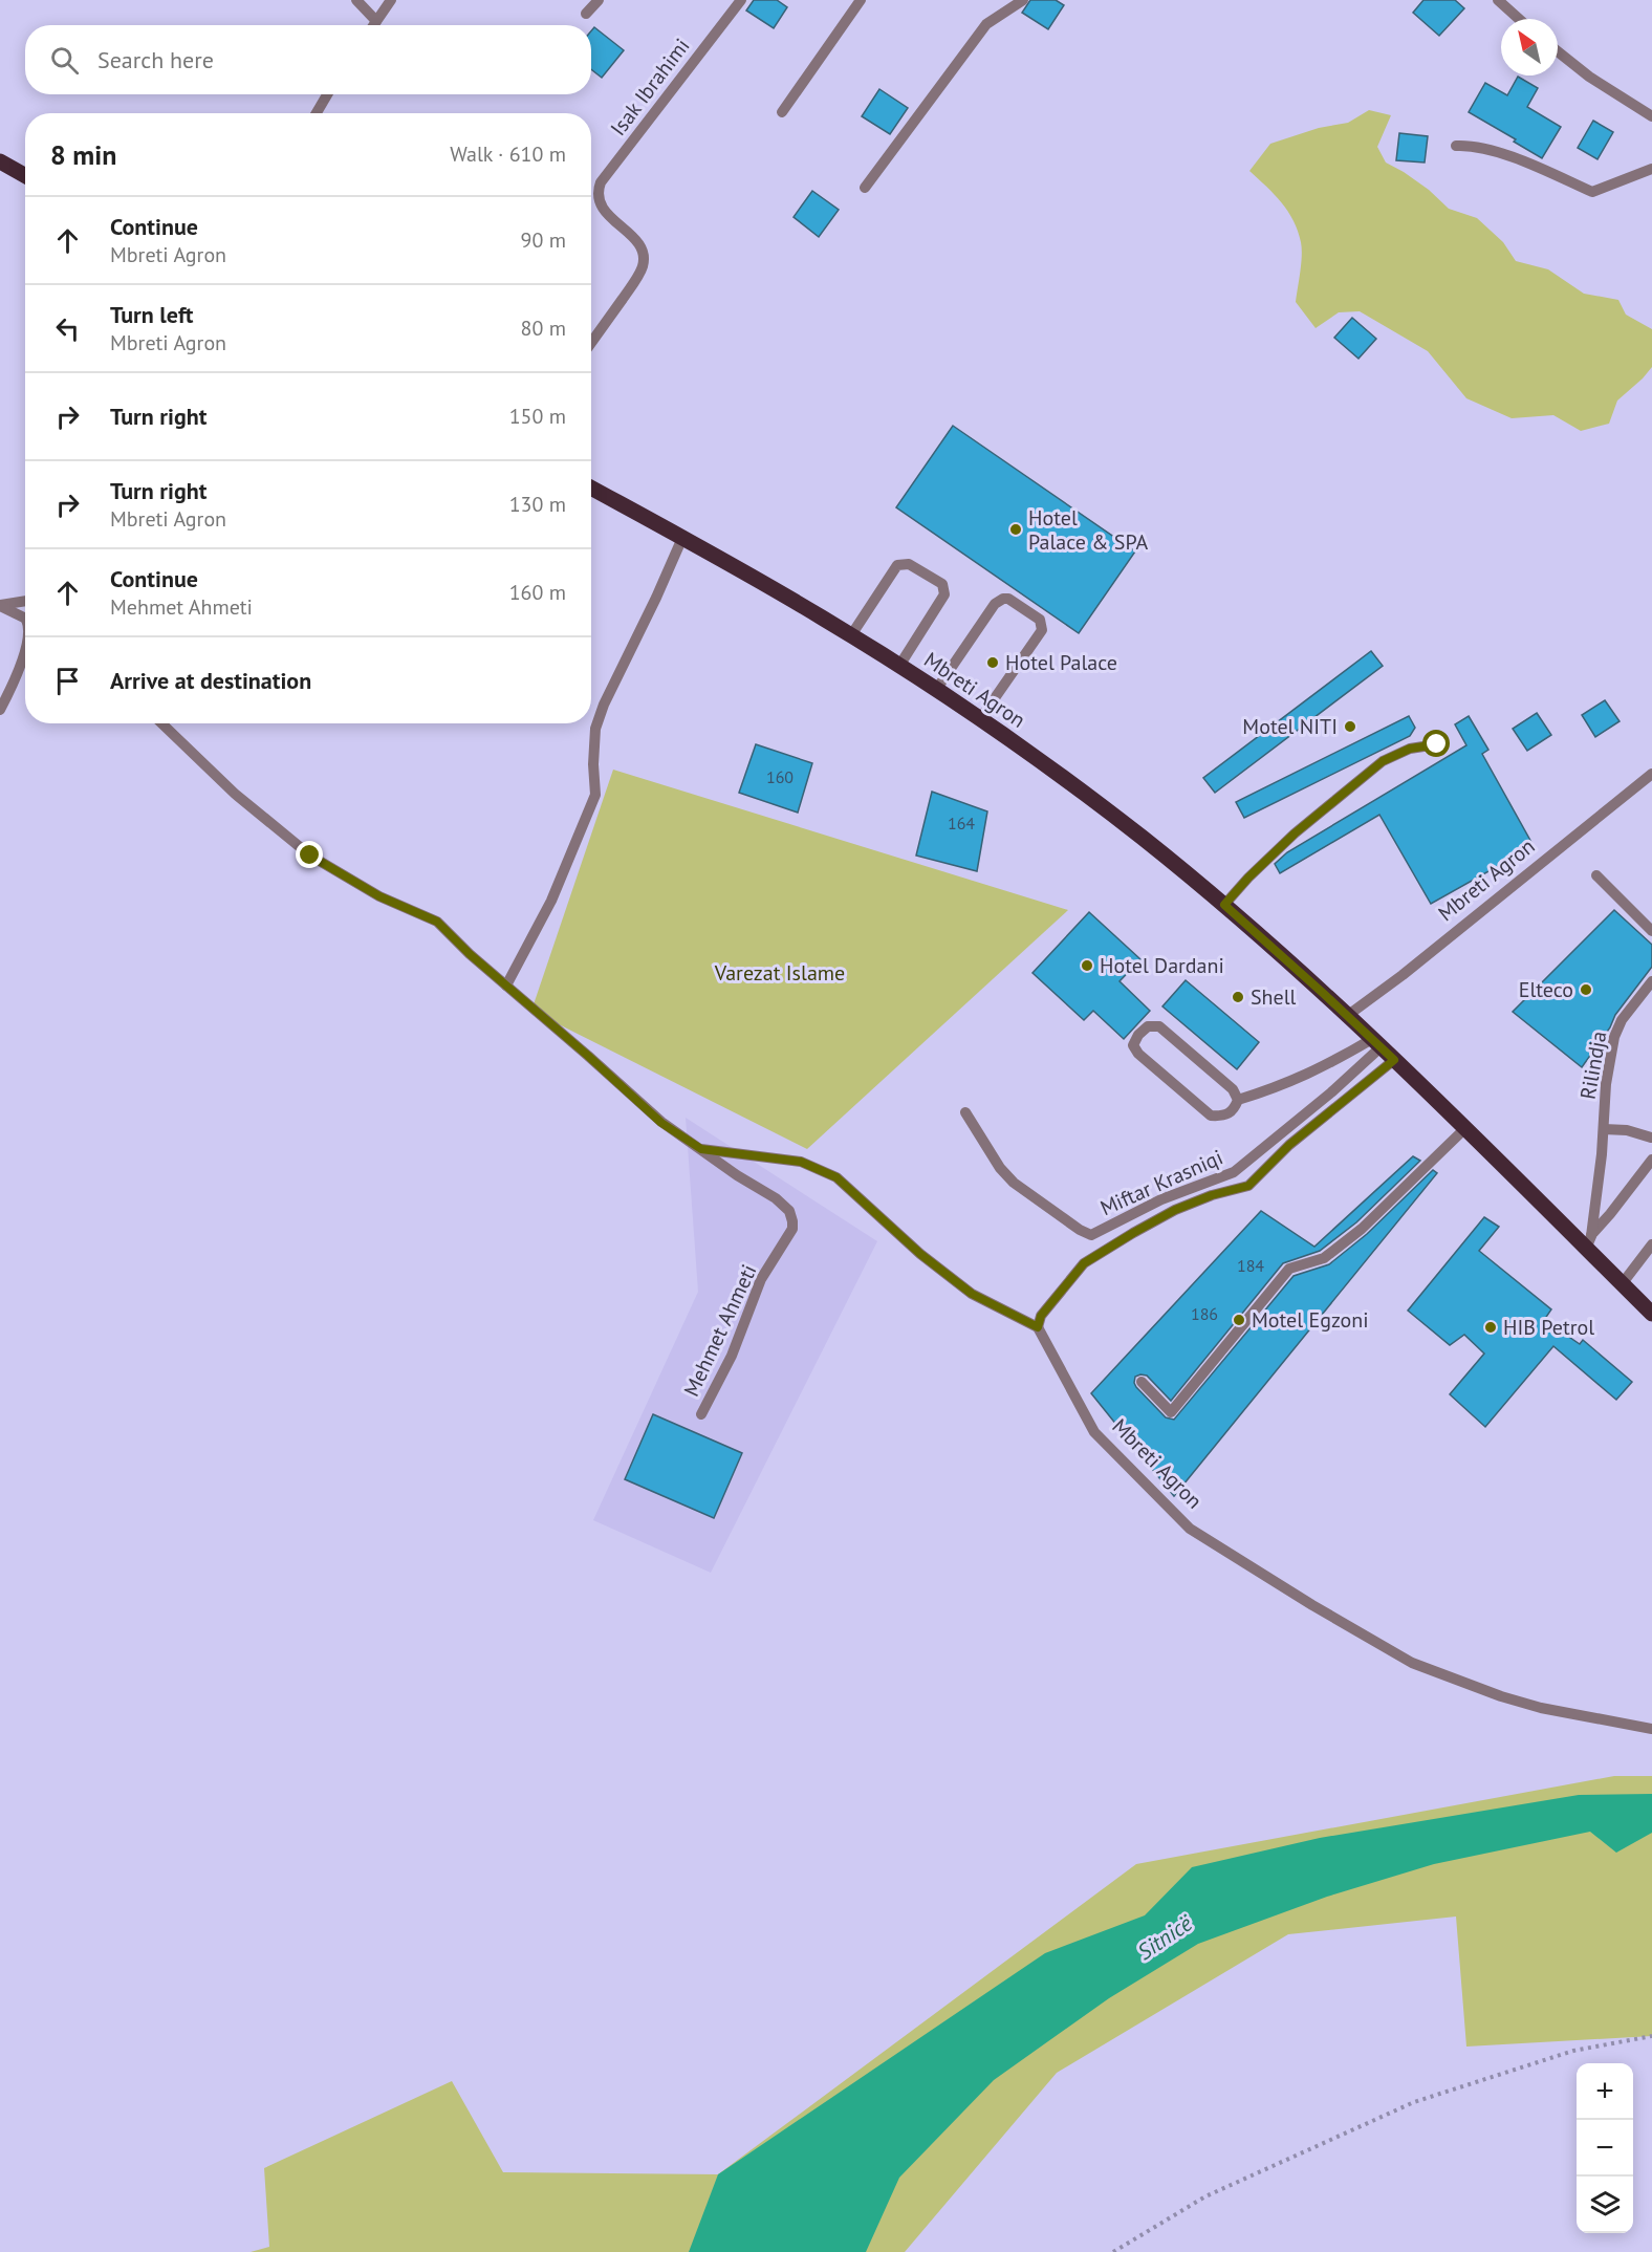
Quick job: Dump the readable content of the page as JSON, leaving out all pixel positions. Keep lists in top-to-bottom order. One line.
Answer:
{"streets":{"main road":["Mbreti Agron"],"street":["Isak Ibrahimi","Rilindja","Miftar Krasniqi","Mehmet Ahmeti"]},"crossings":[["Mbreti Agron","Rilindja"],["Mbreti Agron","Miftar Krasniqi"]],"water":["Sitnicë"],"parks":["Varezat Islame"],"places":["Hotel Palace & SPA","Hotel Palace","Motel NITI","Hotel Dardani","Elteco","Shell","Motel Egzoni","HIB Petrol"],"house_numbers":["160","164","184","186"],"north":"top left","page":{"search":"Search here","heading":["8 min","Walk · 610 m"],"list":[["Continue","Mbreti Agron","90 m"],["Turn left","Mbreti Agron","80 m"],["Turn right","150 m"],["Turn right","Mbreti Agron","130 m"],["Continue","Mehmet Ahmeti","160 m"],"Arrive at destination"],"map_buttons":["+","−"]}}
